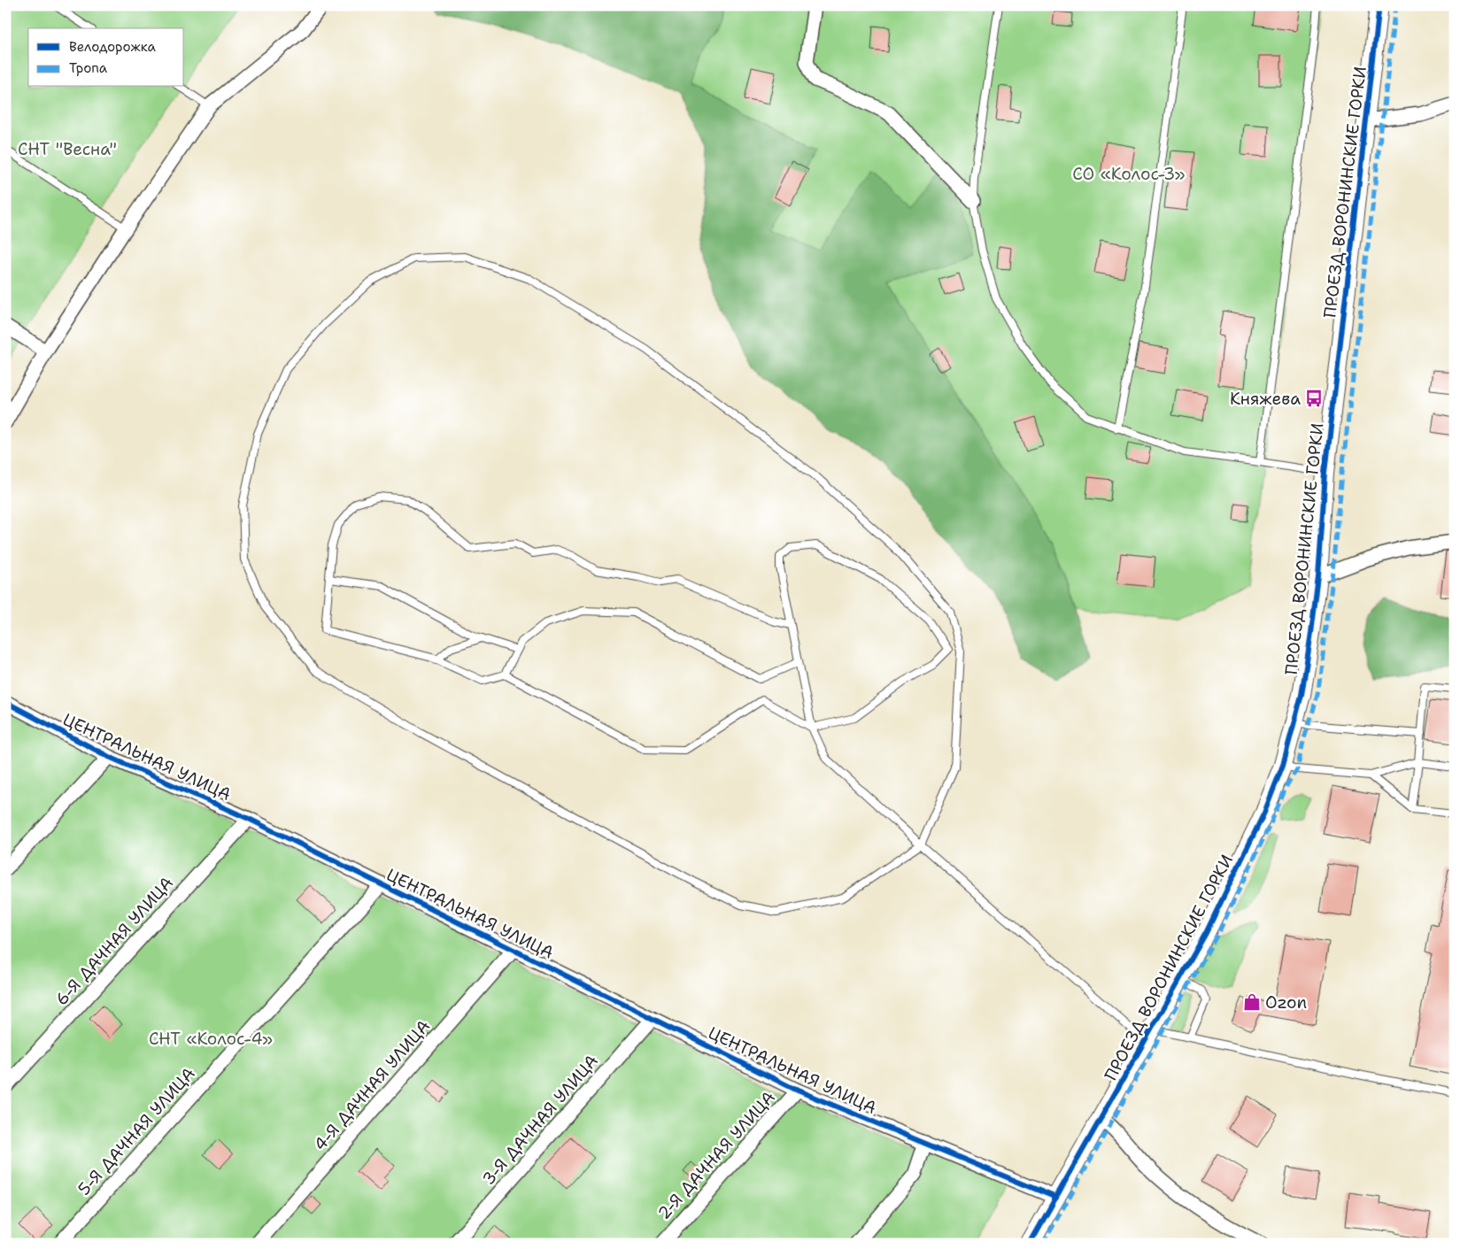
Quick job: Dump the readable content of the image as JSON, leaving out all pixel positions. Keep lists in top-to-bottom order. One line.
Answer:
{"streets":{"street":["ПРОЕЗД ВОРОНИНСКИЕ ГОРКИ","ЦЕНТРАЛЬНАЯ УЛИЦА","6-Я ДАЧНАЯ УЛИЦА","4-Я ДАЧНАЯ УЛИЦА","3-Я ДАЧНАЯ УЛИЦА","5-Я ДАЧНАЯ УЛИЦА","2-Я ДАЧНАЯ УЛИЦА"]},"crossings":[["ПРОЕЗД ВОРОНИНСКИЕ ГОРКИ","ЦЕНТРАЛЬНАЯ УЛИЦА"],["ЦЕНТРАЛЬНАЯ УЛИЦА","6-Я ДАЧНАЯ УЛИЦА"],["ЦЕНТРАЛЬНАЯ УЛИЦА","4-Я ДАЧНАЯ УЛИЦА"],["ЦЕНТРАЛЬНАЯ УЛИЦА","3-Я ДАЧНАЯ УЛИЦА"],["ЦЕНТРАЛЬНАЯ УЛИЦА","5-Я ДАЧНАЯ УЛИЦА"],["ЦЕНТРАЛЬНАЯ УЛИЦА","2-Я ДАЧНАЯ УЛИЦА"]],"parks":["СНТ \"Весна\"","СО «Колос-3»","СНТ «Колос-4»"],"places":{"bus stop":["Княжева"],"shop":["Ozon"]},"legend":["Велодорожка","Тропа"]}
